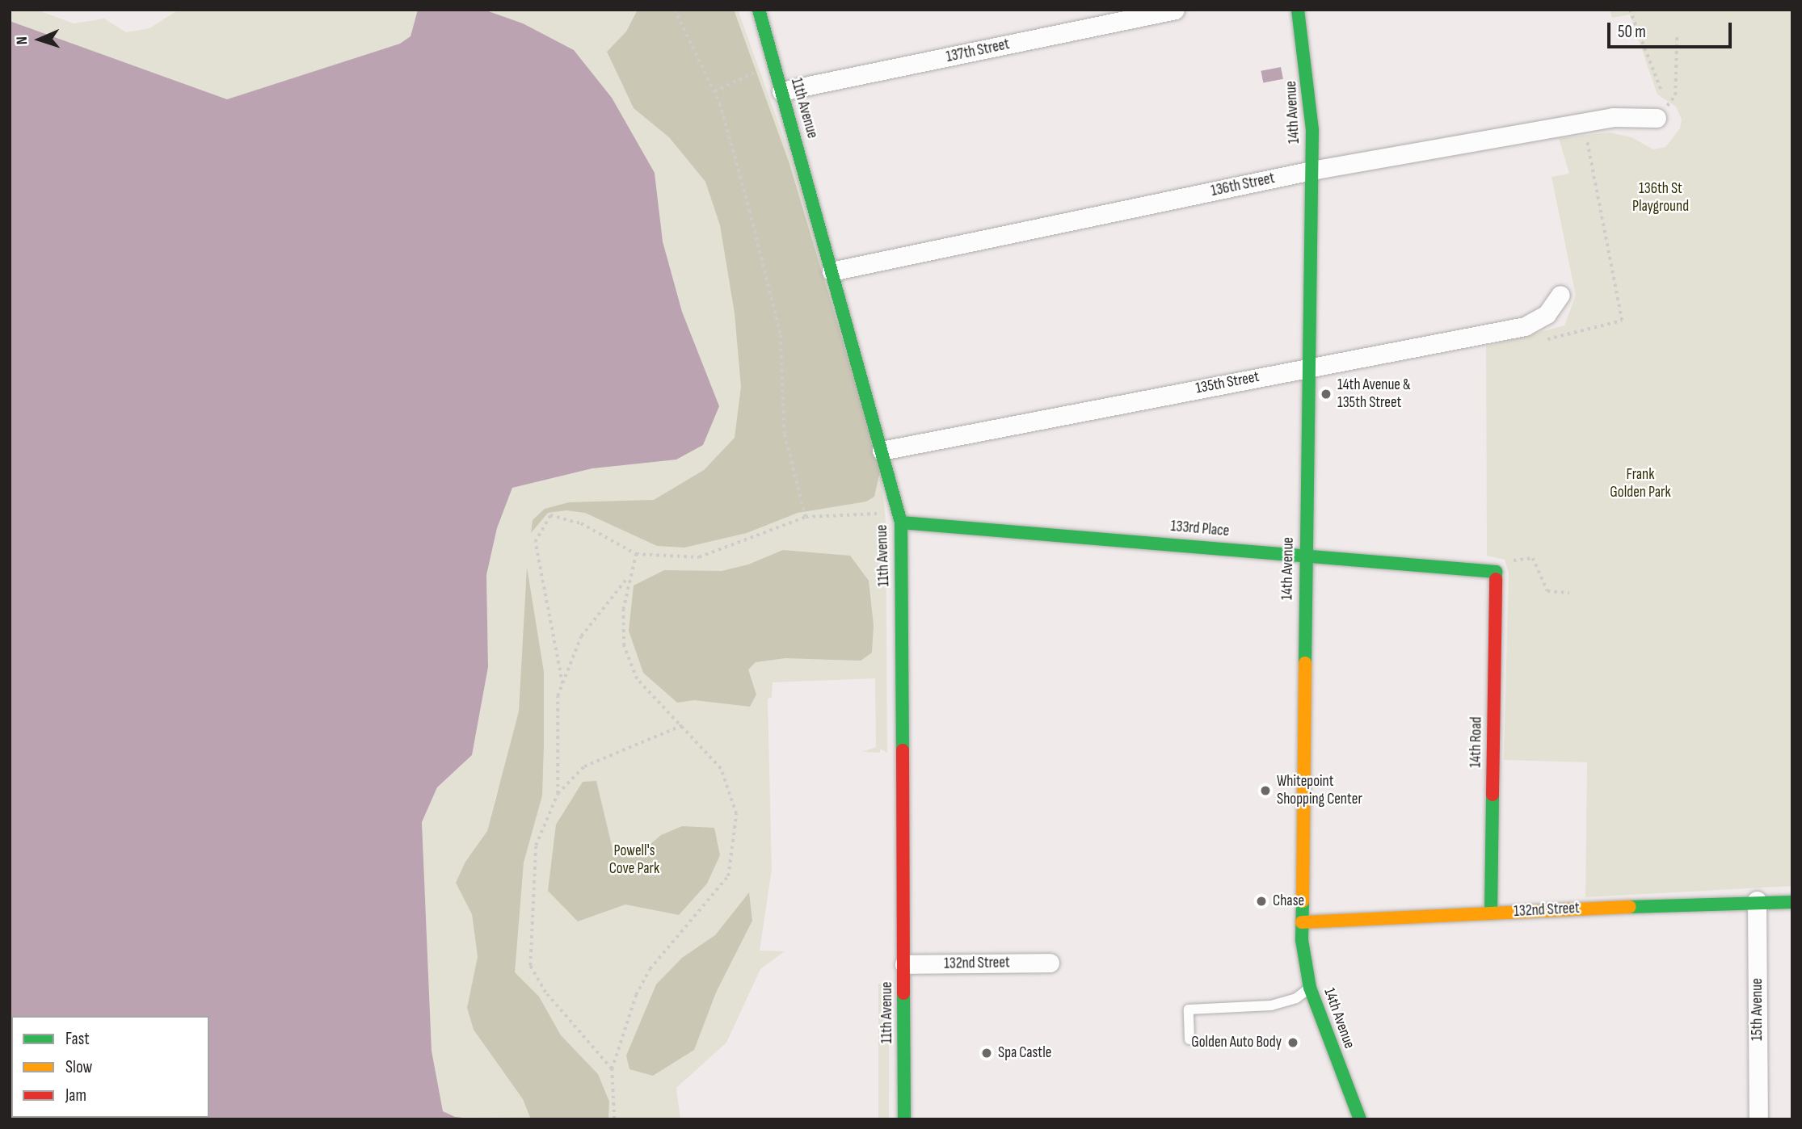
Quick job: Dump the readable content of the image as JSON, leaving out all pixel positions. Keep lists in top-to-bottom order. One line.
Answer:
{"streets":{"street":["137th Street","11th Avenue","14th Avenue","136th Street","135th Street","133rd Place","14th Road","132nd Street","15th Avenue"]},"crossings":[["137th Street","11th Avenue"],["11th Avenue","136th Street"],["11th Avenue","135th Street"],["11th Avenue","133rd Place"],["11th Avenue","132nd Street"],["14th Avenue","136th Street"],["14th Avenue","135th Street"],["14th Avenue","133rd Place"],["14th Avenue","132nd Street"],["133rd Place","14th Road"],["14th Road","132nd Street"],["132nd Street","15th Avenue"]],"parks":["136th St Playground","Frank Golden Park","Powell's Cove Park"],"places":["14th Avenue & 135th Street","Whitepoint Shopping Center","Chase","Golden Auto Body","Spa Castle"],"legend":["Fast","Slow","Jam"],"scale_bar":"50 m","north":"left"}
